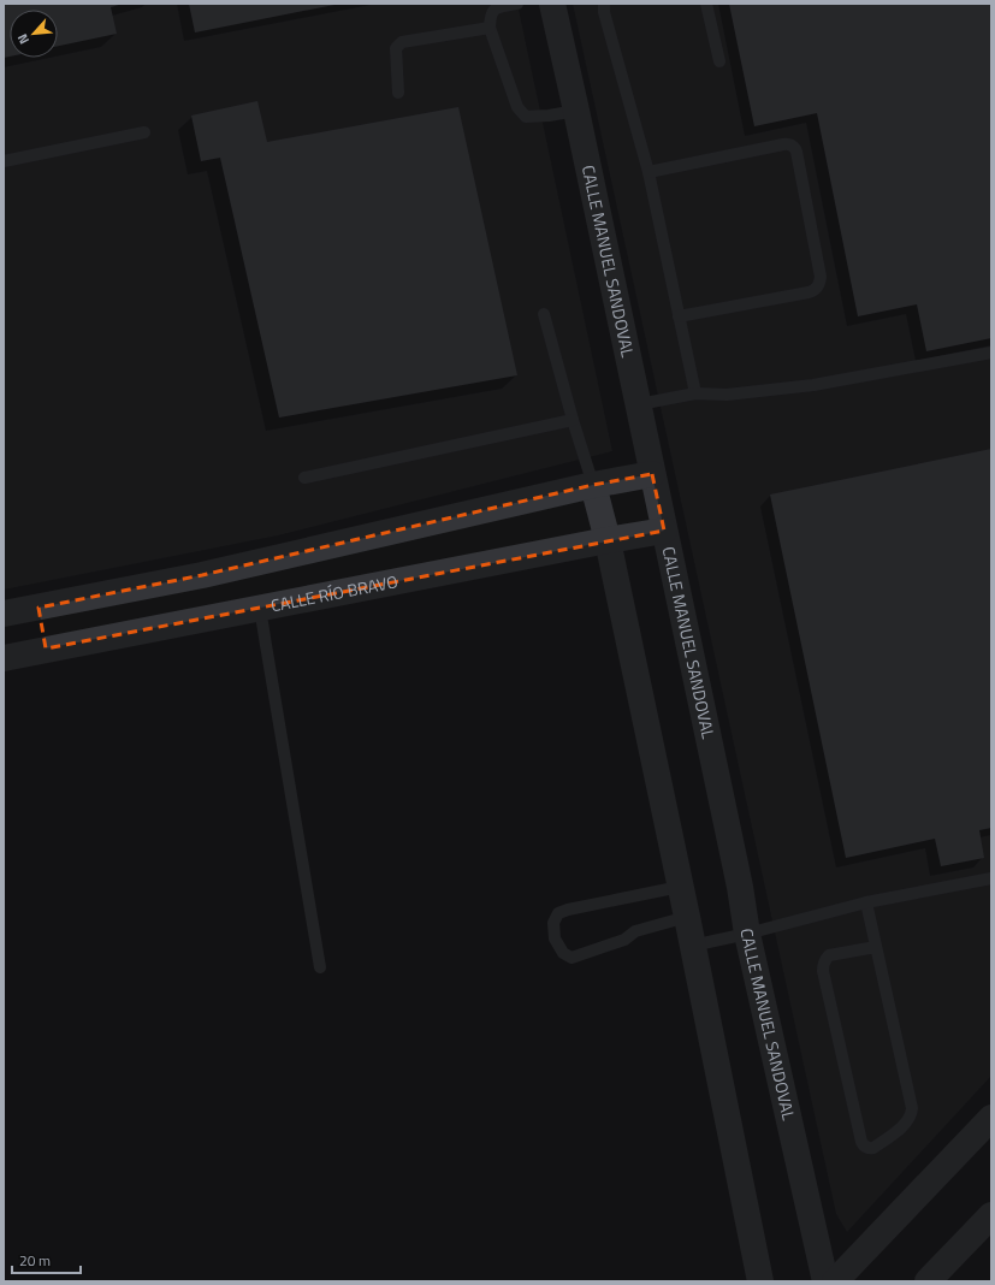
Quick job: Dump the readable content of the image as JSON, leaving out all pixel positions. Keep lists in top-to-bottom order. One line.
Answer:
{"streets":{"street":["CALLE MANUEL SANDOVAL","CALLE RÍO BRAVO"]},"crossings":[["CALLE MANUEL SANDOVAL","CALLE RÍO BRAVO"]],"scale_bar":"20 m","north":"bottom left"}
